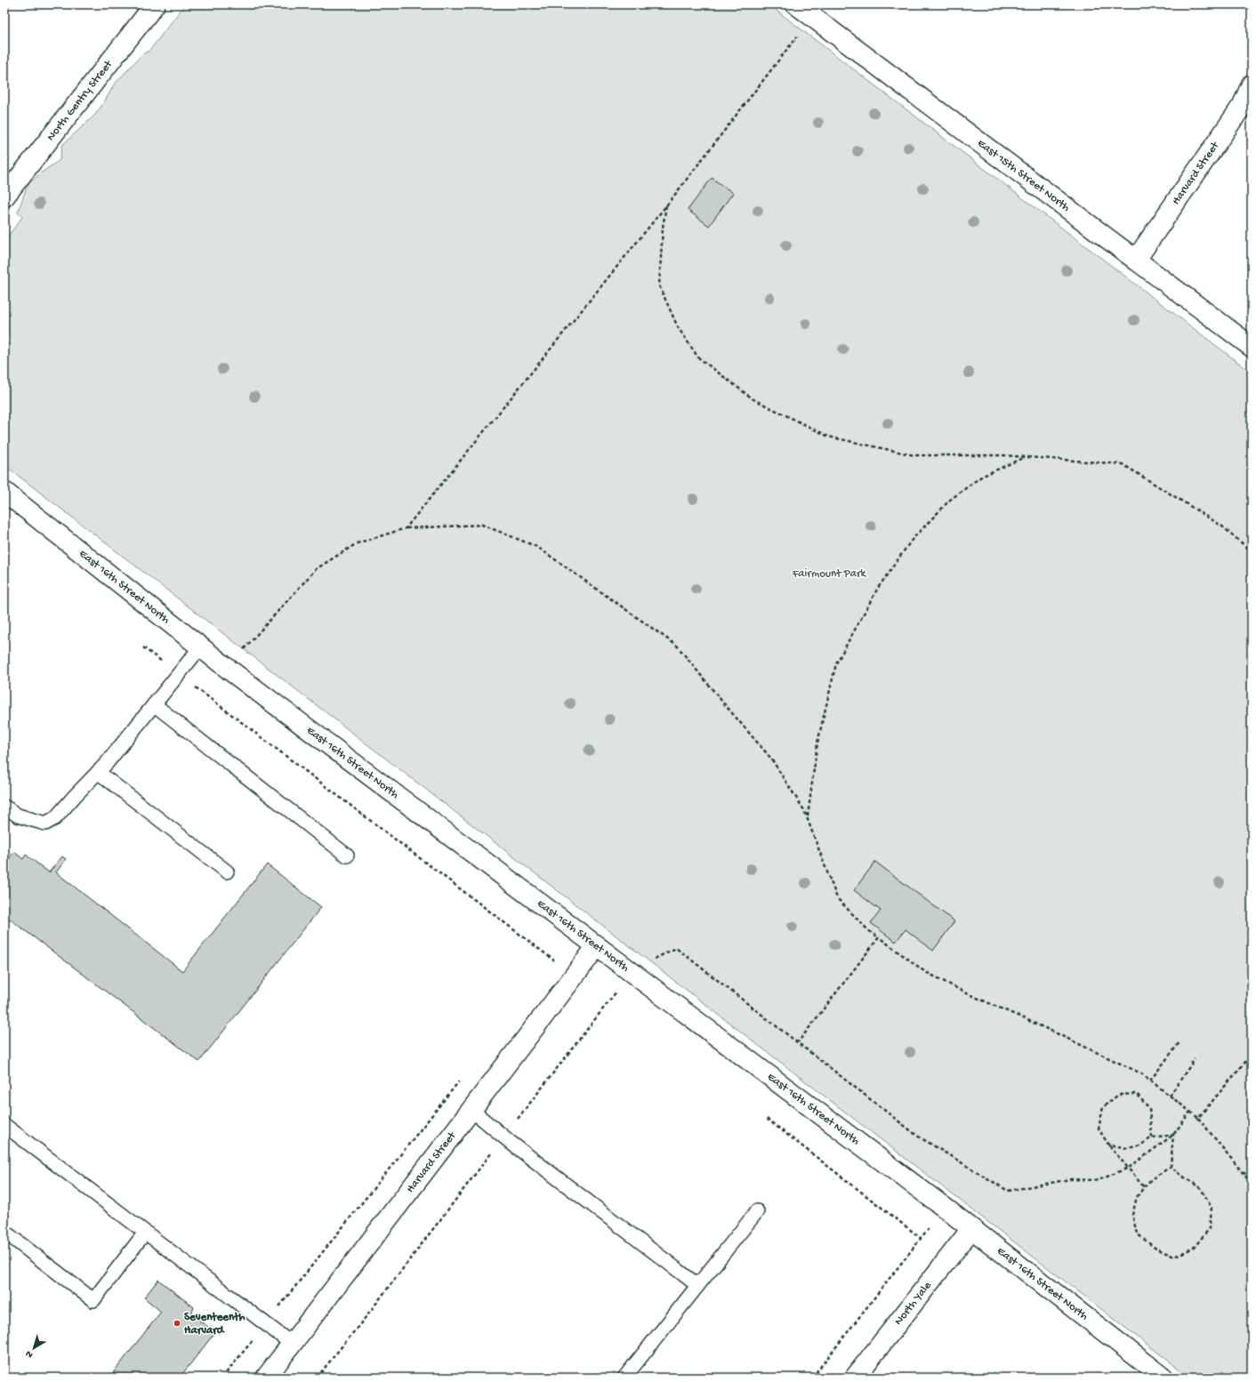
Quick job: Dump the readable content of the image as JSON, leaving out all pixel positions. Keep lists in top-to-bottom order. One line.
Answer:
{"streets":{"street":["North Gentry Street","Harvard Street","East 15th Street North","East 16th Street North","North Yale"]},"crossings":[["Harvard Street","East 15th Street North"],["Harvard Street","East 16th Street North"],["East 16th Street North","North Yale"]],"parks":["Fairmount Park"],"places":["Seventeenth Harvard"],"north":"bottom left"}
